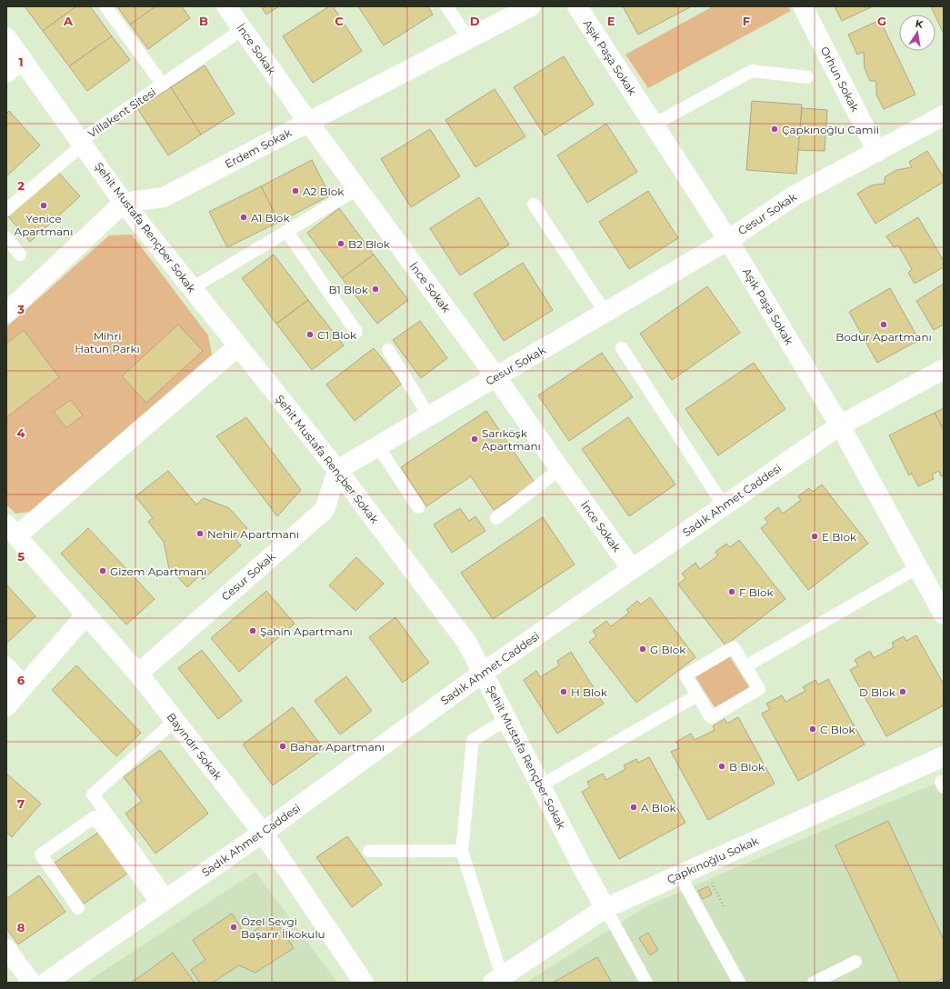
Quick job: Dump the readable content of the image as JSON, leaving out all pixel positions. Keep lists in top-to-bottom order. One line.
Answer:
{"streets":{"street":["İnce Sokak","Aşık Paşa Sokak","Orhun Sokak","Erdem Sokak","Cesur Sokak","Şehit Mustafa Rençber Sokak","Sadık Ahmet Caddesi","Bayındır Sokak","Çapkınoğlu Sokak"],"lane":["Villakent Sitesi"]},"crossings":[["İnce Sokak","Villakent Sitesi"],["İnce Sokak","Erdem Sokak"],["İnce Sokak","Cesur Sokak"],["İnce Sokak","Sadık Ahmet Caddesi"],["Aşık Paşa Sokak","Cesur Sokak"],["Aşık Paşa Sokak","Sadık Ahmet Caddesi"],["Orhun Sokak","Cesur Sokak"],["Villakent Sitesi","Şehit Mustafa Rençber Sokak"],["Erdem Sokak","Şehit Mustafa Rençber Sokak"],["Cesur Sokak","Şehit Mustafa Rençber Sokak"],["Cesur Sokak","Bayındır Sokak"],["Şehit Mustafa Rençber Sokak","Sadık Ahmet Caddesi"],["Şehit Mustafa Rençber Sokak","Çapkınoğlu Sokak"],["Sadık Ahmet Caddesi","Bayındır Sokak"]],"parks":["Mihri Hatun Parkı"],"places":["Çapkınoğlu Camii","A2 Blok","Yenice Apartmanı","A1 Blok","B2 Blok","B1 Blok","Bodur Apartmanı","C1 Blok","Sarıköşk Apartmanı","Nehir Apartmanı","E Blok","Gizem Apartmanı","F Blok","Şahin Apartmanı","G Blok","H Blok","D Blok","C Blok","Bahar Apartmanı","B Blok","A Blok","Özel Sevgi Başarır İlkokulu"],"north":"top","grid":{"columns":["A","B","C","D","E","F","G"],"rows":["1","2","3","4","5","6","7","8"]}}
